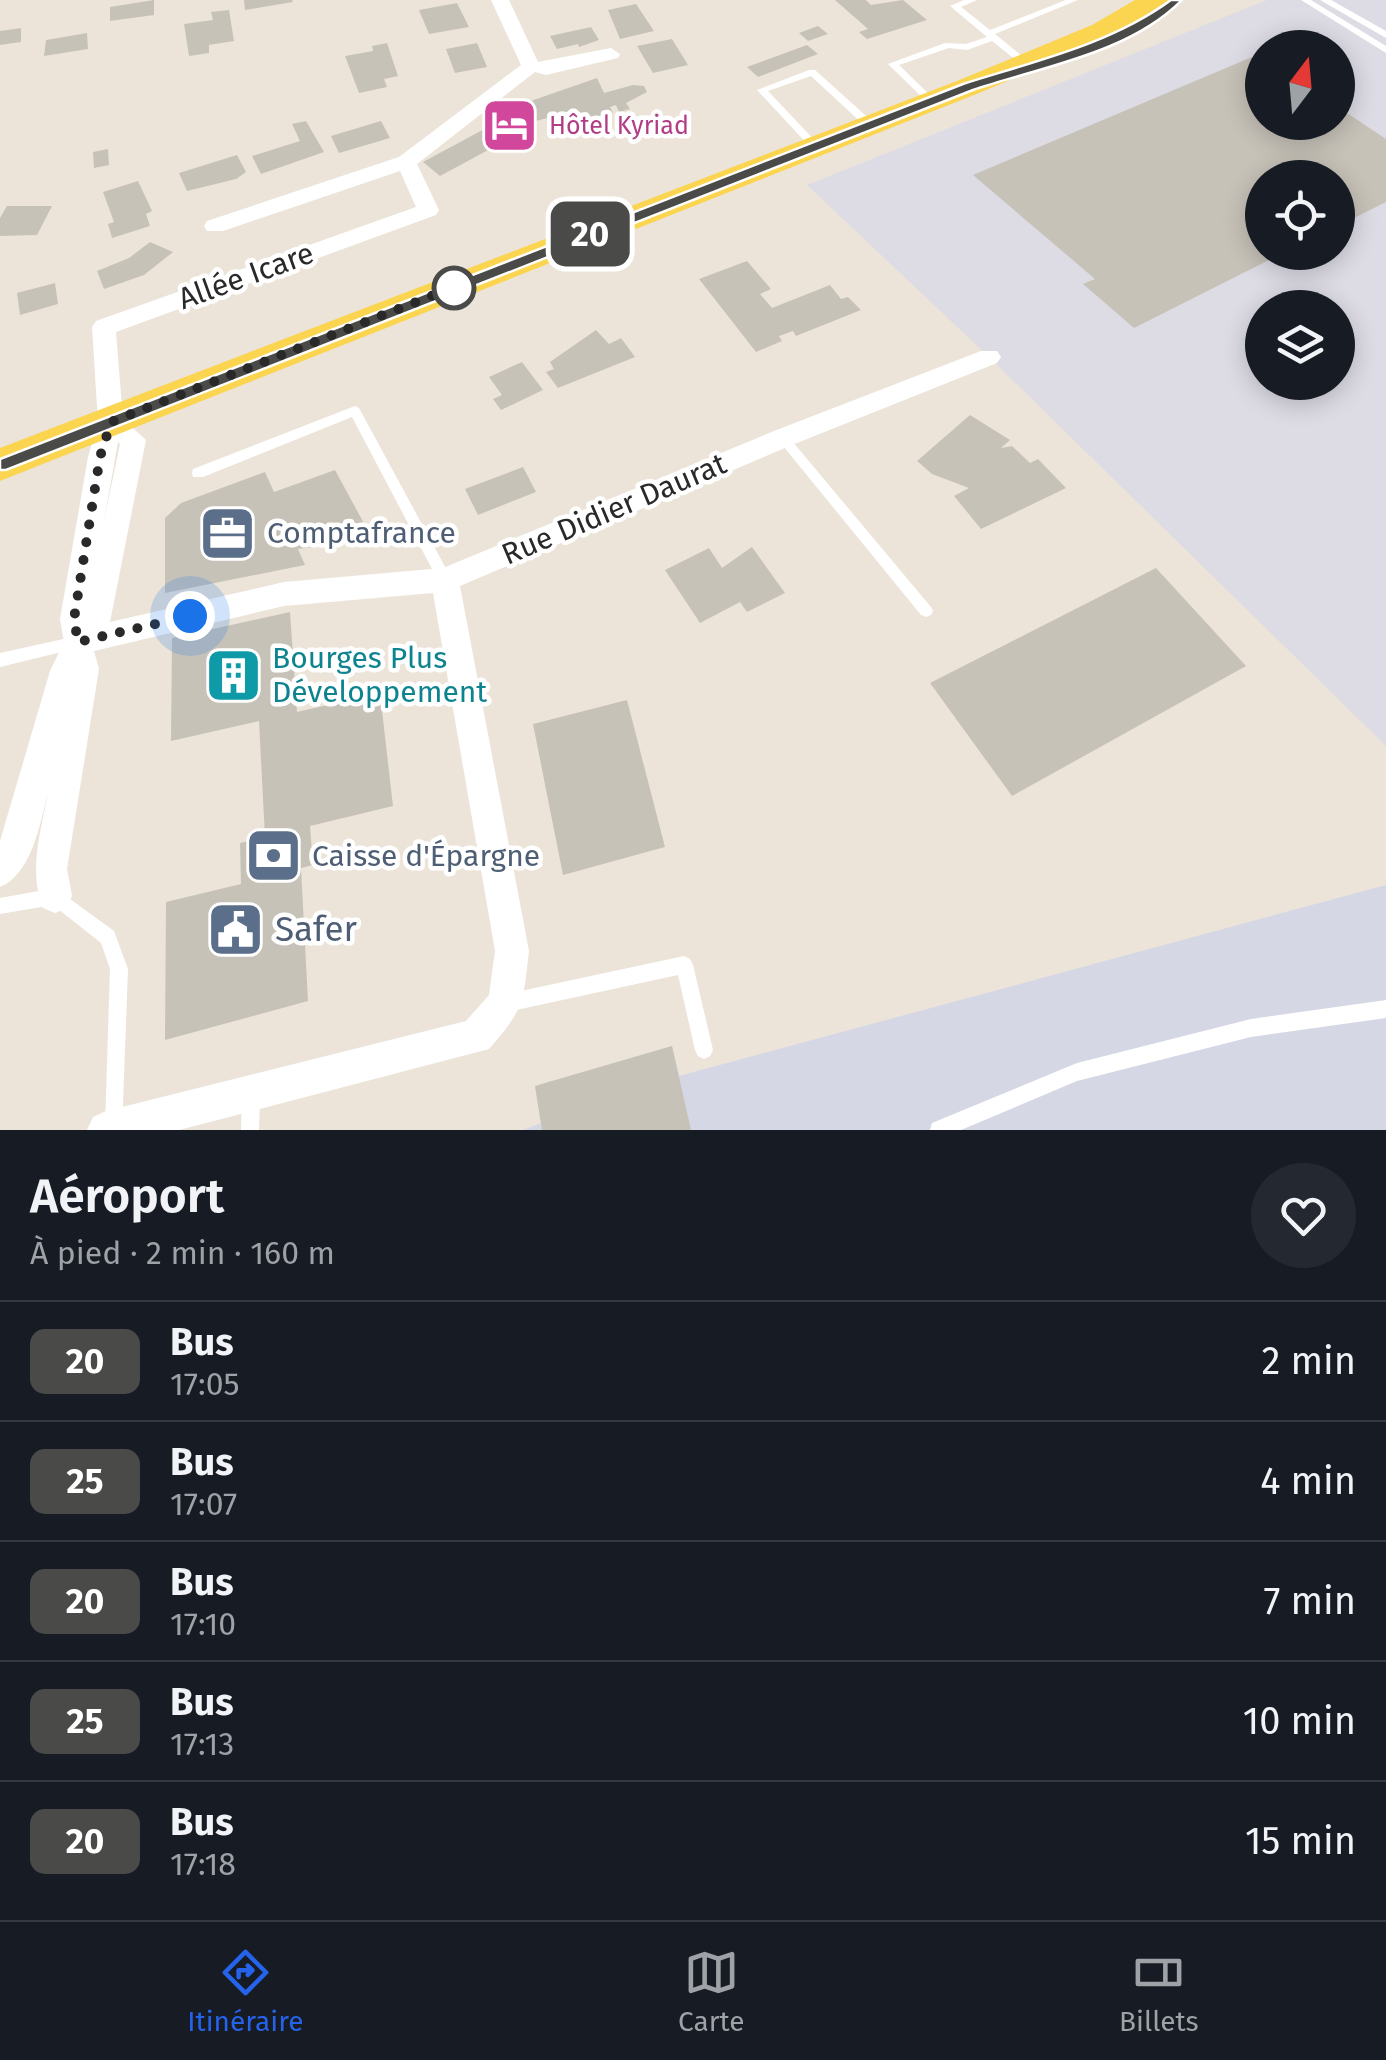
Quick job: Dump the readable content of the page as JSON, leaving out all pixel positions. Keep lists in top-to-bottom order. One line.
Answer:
{"streets":{"street":["Allée Icare","Rue Didier Daurat"]},"places":{"hotel":["Hôtel Kyriad"],"office":["Comptafrance"],"building":["Bourges Plus Développement"],"bank":["Caisse d'Épargne"],"public building":["Safer"]},"lines":["bus line 20"],"north":"top","page":{"on_map":"20","heading":["Aéroport","À pied · 2 min · 160 m"],"list":[{"mark":"20","name":"Bus","note":"17:05","value":"2 min"},{"mark":"25","name":"Bus","note":"17:07","value":"4 min"},{"mark":"20","name":"Bus","note":"17:10","value":"7 min"},{"mark":"25","name":"Bus","note":"17:13","value":"10 min"},{"mark":"20","name":"Bus","note":"17:18","value":"15 min"}],"tabs":["Itinéraire","Carte","Billets"]}}
